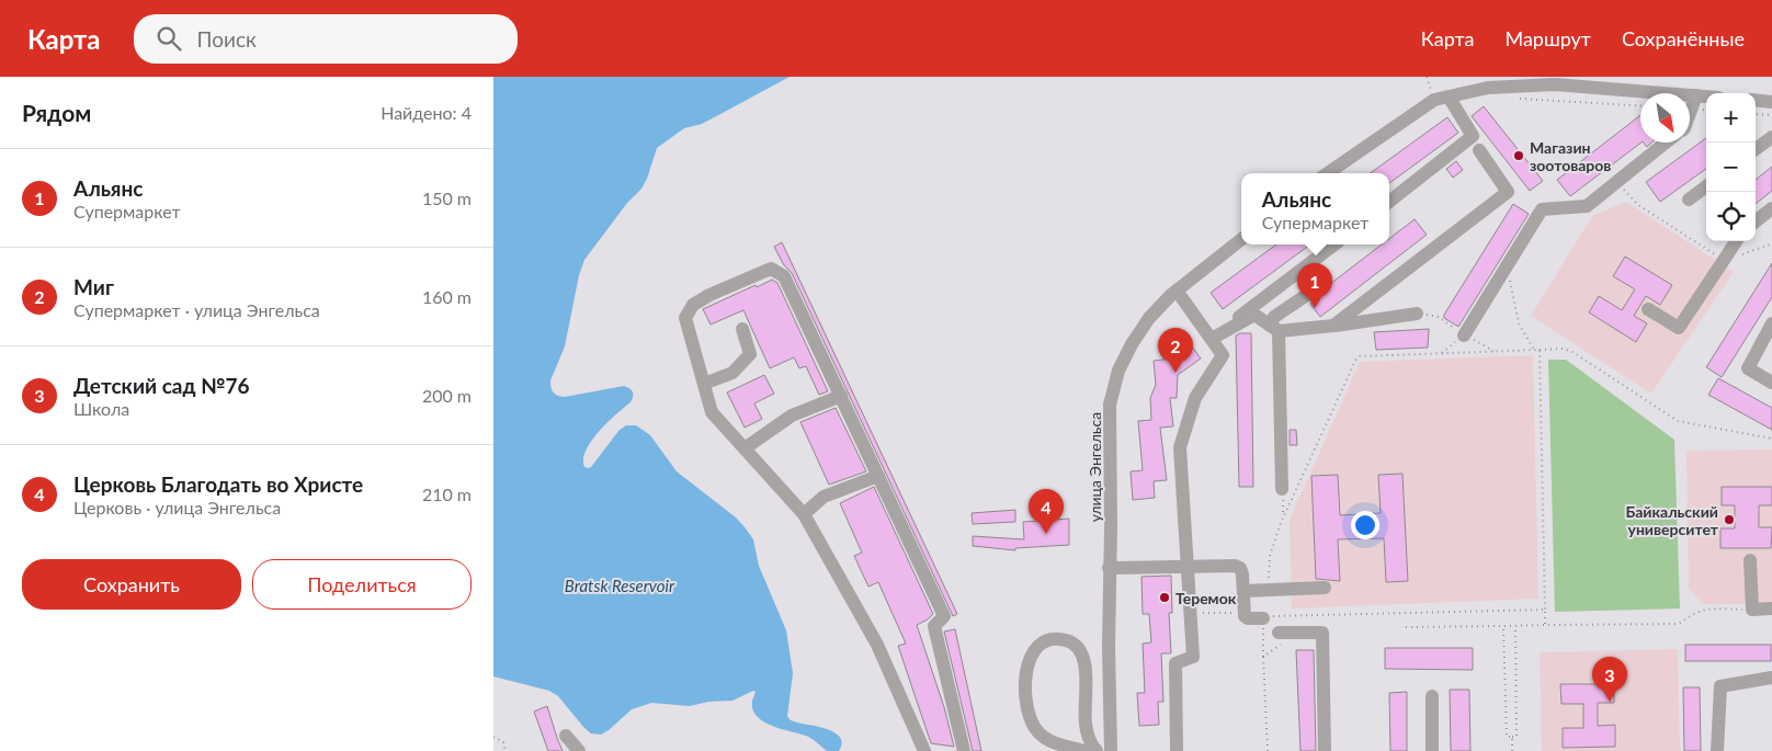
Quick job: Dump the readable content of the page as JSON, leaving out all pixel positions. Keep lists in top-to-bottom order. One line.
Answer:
{"streets":{"street":["улица Энгельса"]},"water":["Bratsk Reservoir"],"places":["Магазин зоотоваров","Байкальский университет","Теремок"],"north":"bottom right","page":{"header":"Карта","search":"Поиск","nav":["Карта","Маршрут","Сохранённые"],"heading":["Рядом","Найдено: 4"],"map_buttons":["+","−"],"list":[{"mark":"1","name":"Альянс","note":"Супермаркет","value":"150 m"},{"mark":"2","name":"Миг","note":"Супермаркет · улица Энгельса","value":"160 m"},{"mark":"3","name":"Детский сад №76","note":"Школа","value":"200 m"},{"mark":"4","name":"Церковь Благодать во Христе","note":"Церковь · улица Энгельса","value":"210 m"}],"popup":["Альянс","Супермаркет"],"pins":["1","2","4","3"],"buttons":["Сохранить","Поделиться"]}}
